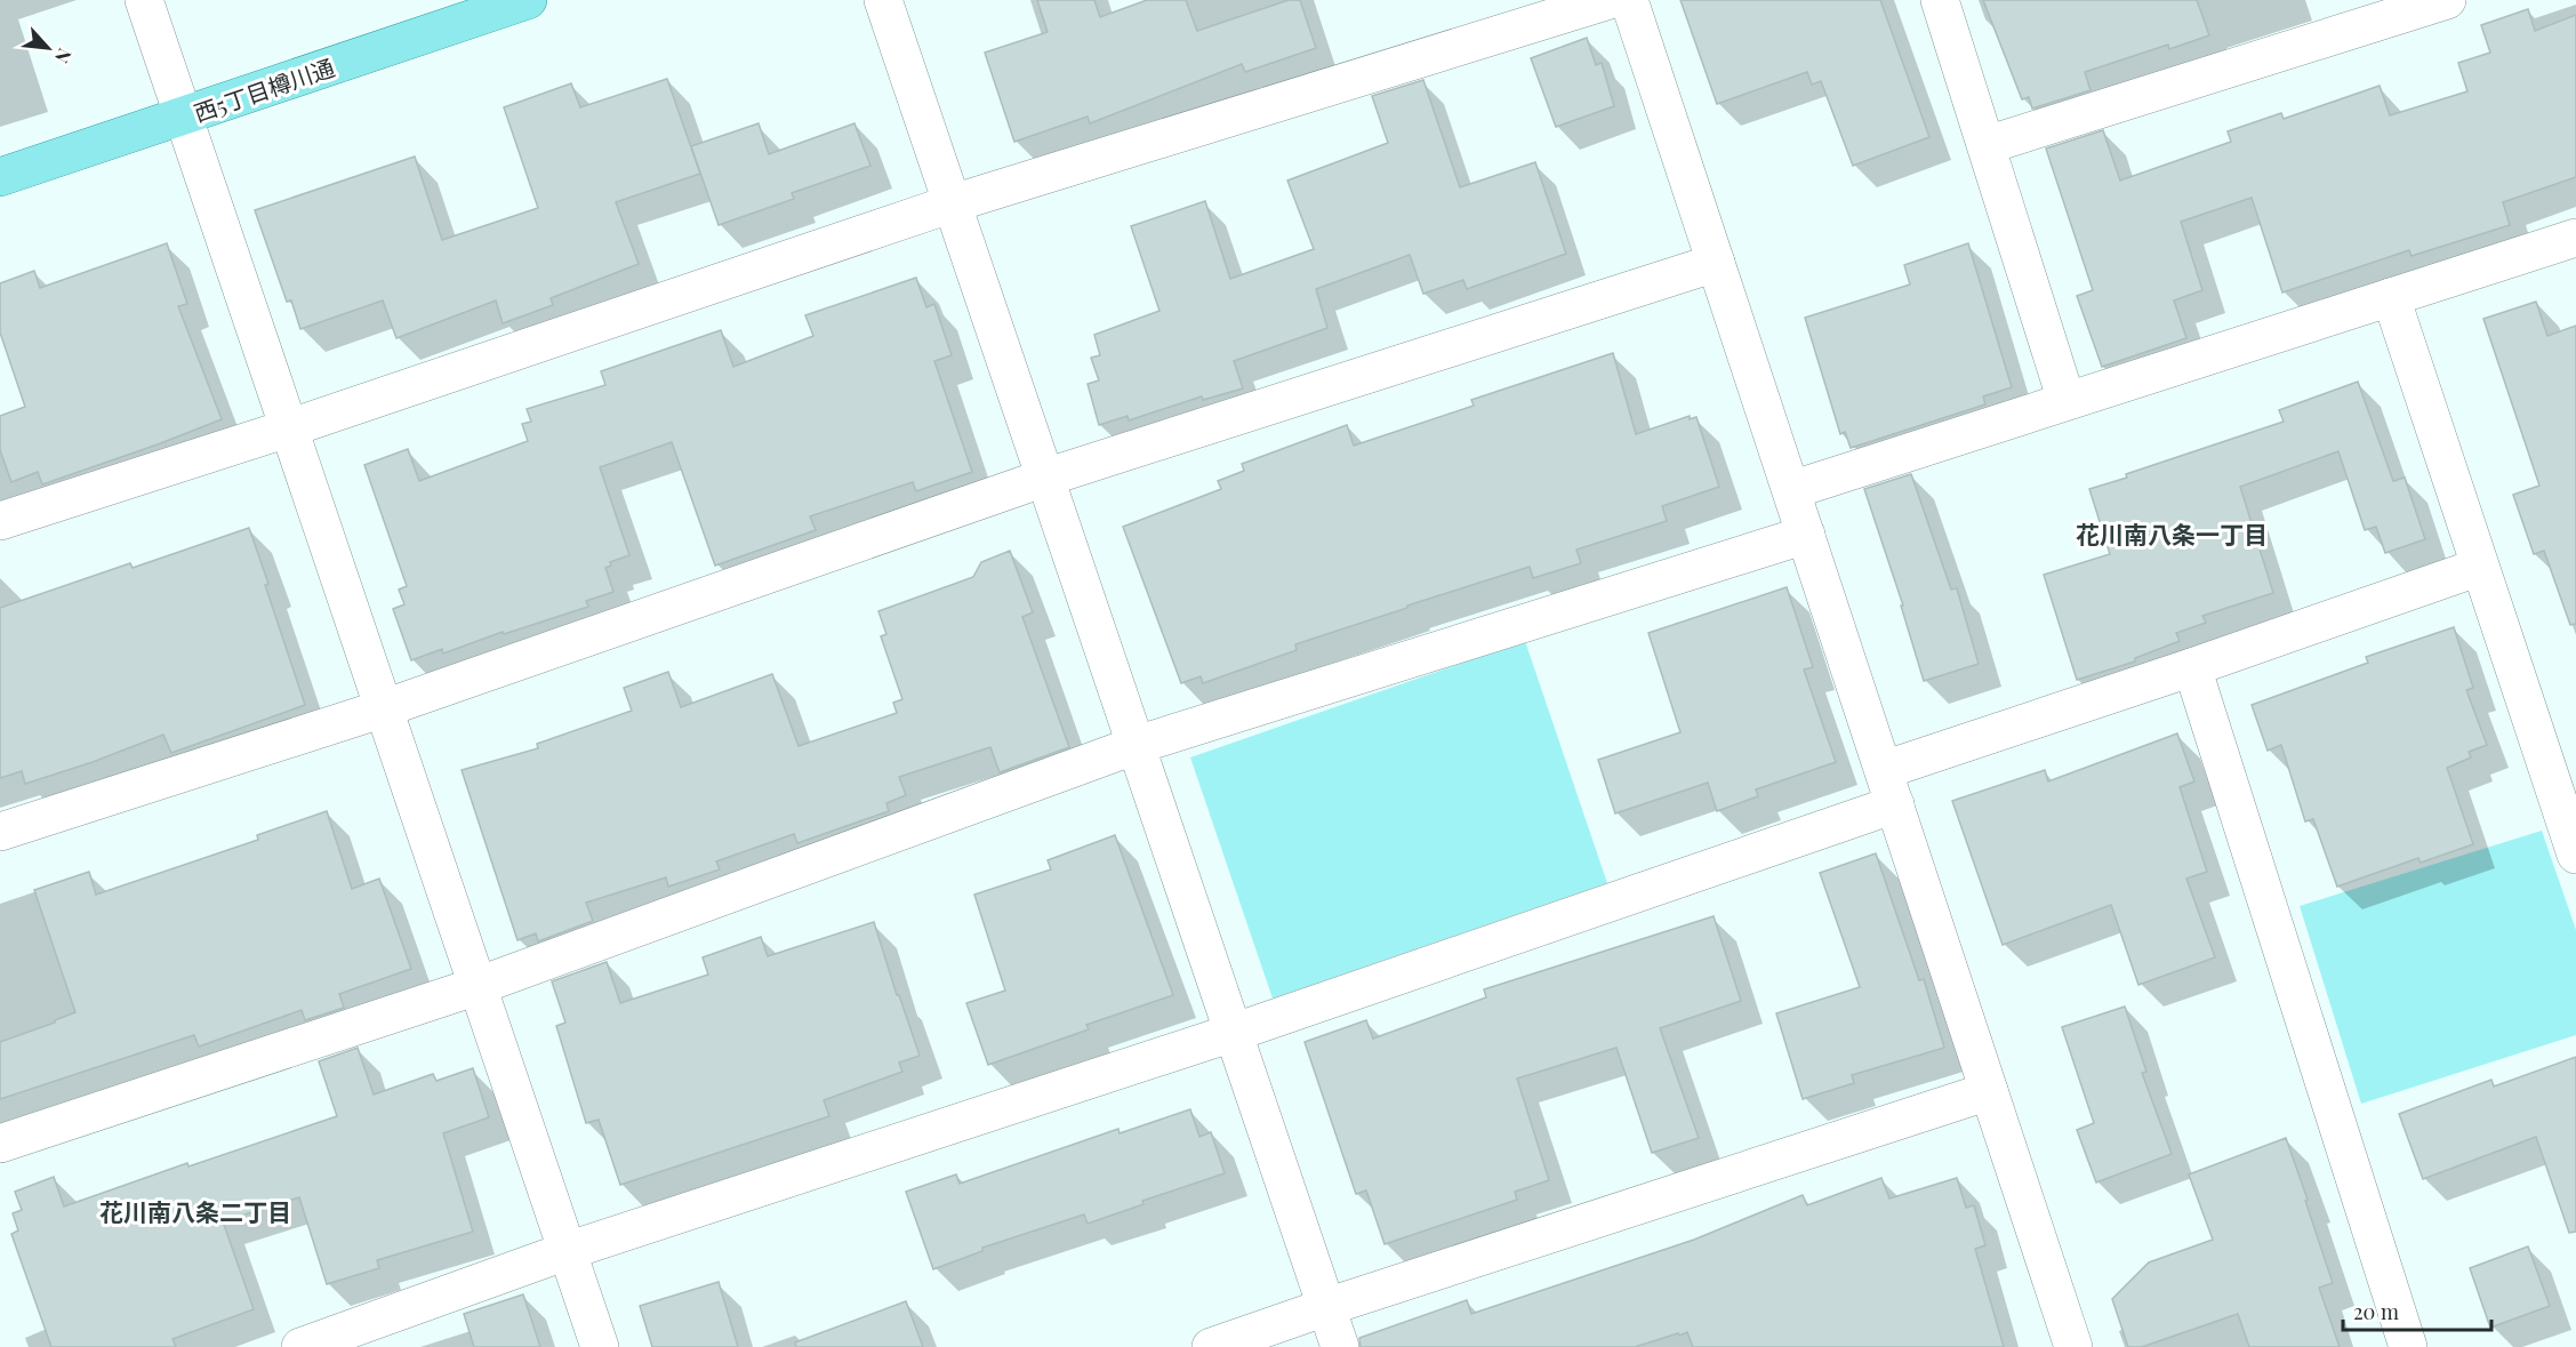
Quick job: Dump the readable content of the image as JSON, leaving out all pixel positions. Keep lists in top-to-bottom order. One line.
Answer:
{"streets":{"main road":["西5丁目樽川通"]},"districts":["花川南八条一丁目","花川南八条二丁目"],"scale_bar":"20 m","north":"bottom right"}
